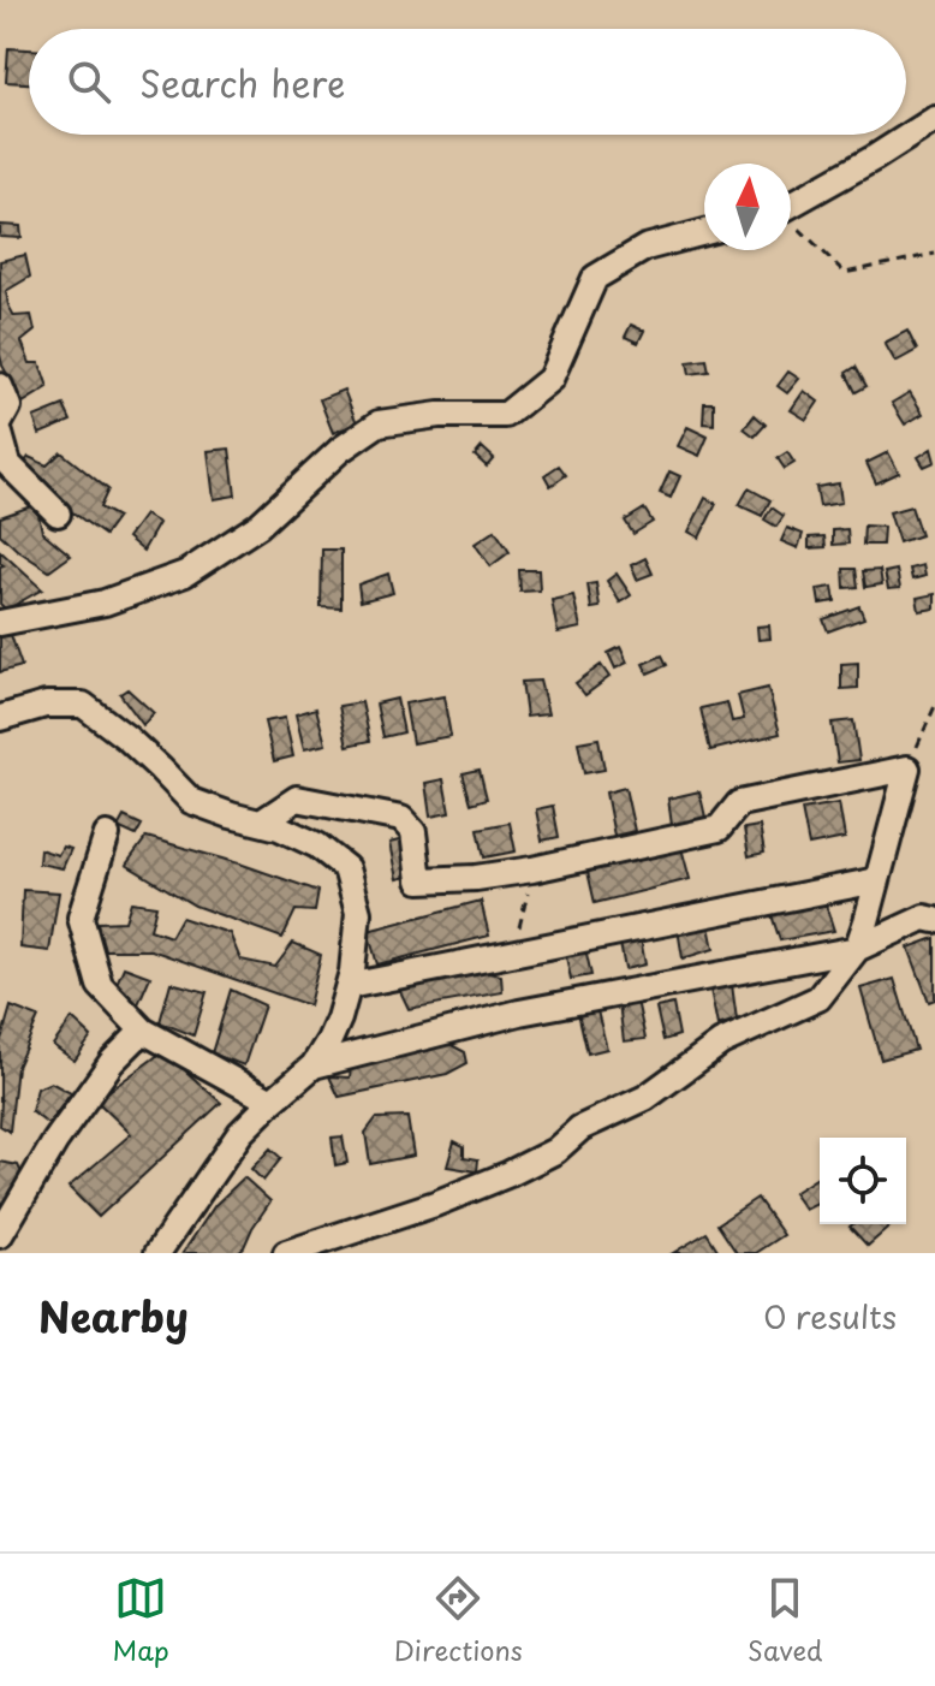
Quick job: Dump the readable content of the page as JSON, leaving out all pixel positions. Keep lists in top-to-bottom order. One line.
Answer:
{"north":"top","page":{"search":"Search here","heading":["Nearby","0 results"],"nav":["Map","Directions","Saved"]}}
